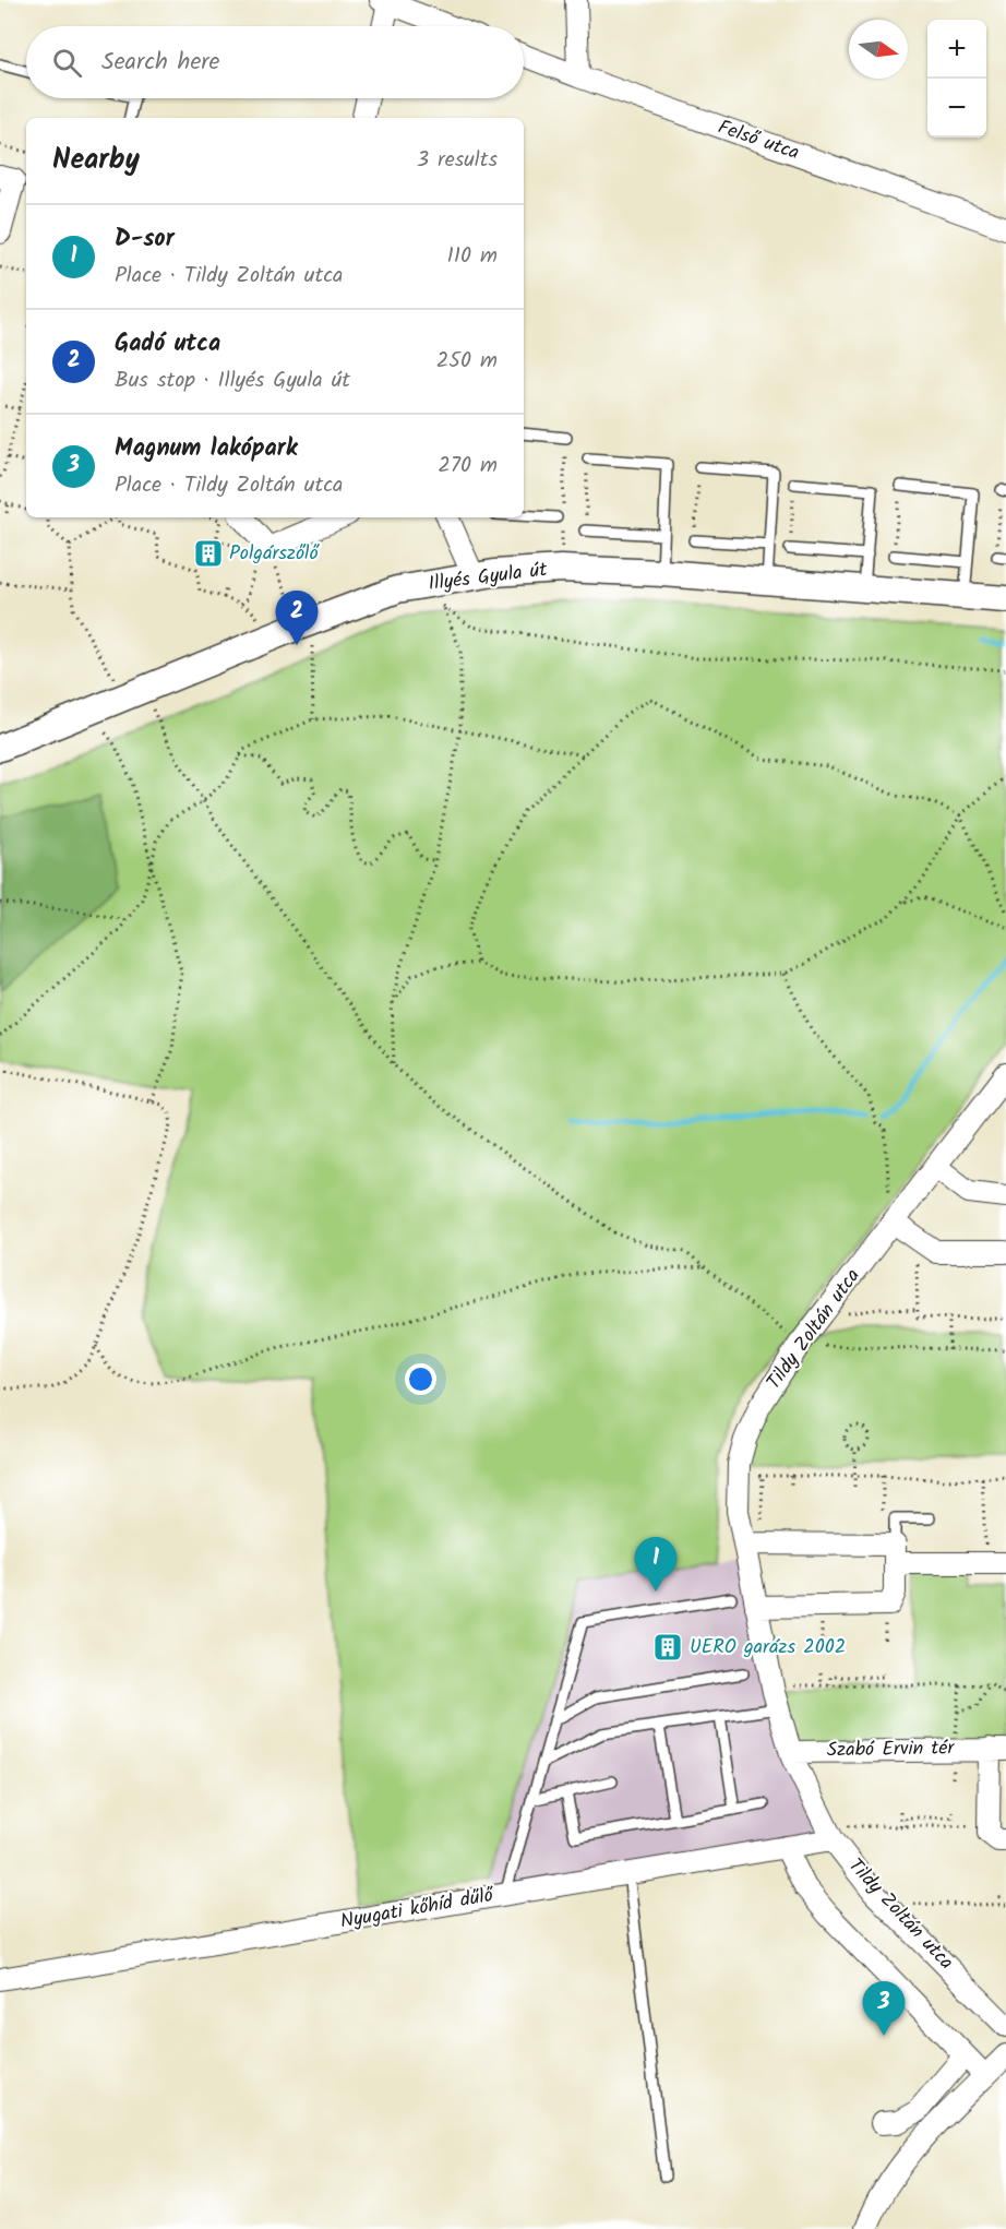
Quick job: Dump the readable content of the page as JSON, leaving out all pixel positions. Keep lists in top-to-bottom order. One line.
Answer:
{"streets":{"street":["Felső utca","Illyés Gyula út","Tildy Zoltán utca","Szabó Ervin tér","Nyugati kőhíd dűlő"]},"crossings":[["Tildy Zoltán utca","Szabó Ervin tér"],["Tildy Zoltán utca","Nyugati kőhíd dűlő"]],"places":{"building":["Polgárszőlő","UERO garázs 2002"]},"north":"right","page":{"map_buttons":["+","−"],"search":"Search here","heading":["Nearby","3 results"],"list":[{"mark":"1","name":"D-sor","note":"Place · Tildy Zoltán utca","value":"110 m"},{"mark":"2","name":"Gadó utca","note":"Bus stop · Illyés Gyula út","value":"250 m"},{"mark":"3","name":"Magnum lakópark","note":"Place · Tildy Zoltán utca","value":"270 m"}],"pins":["2","1","3"]}}
